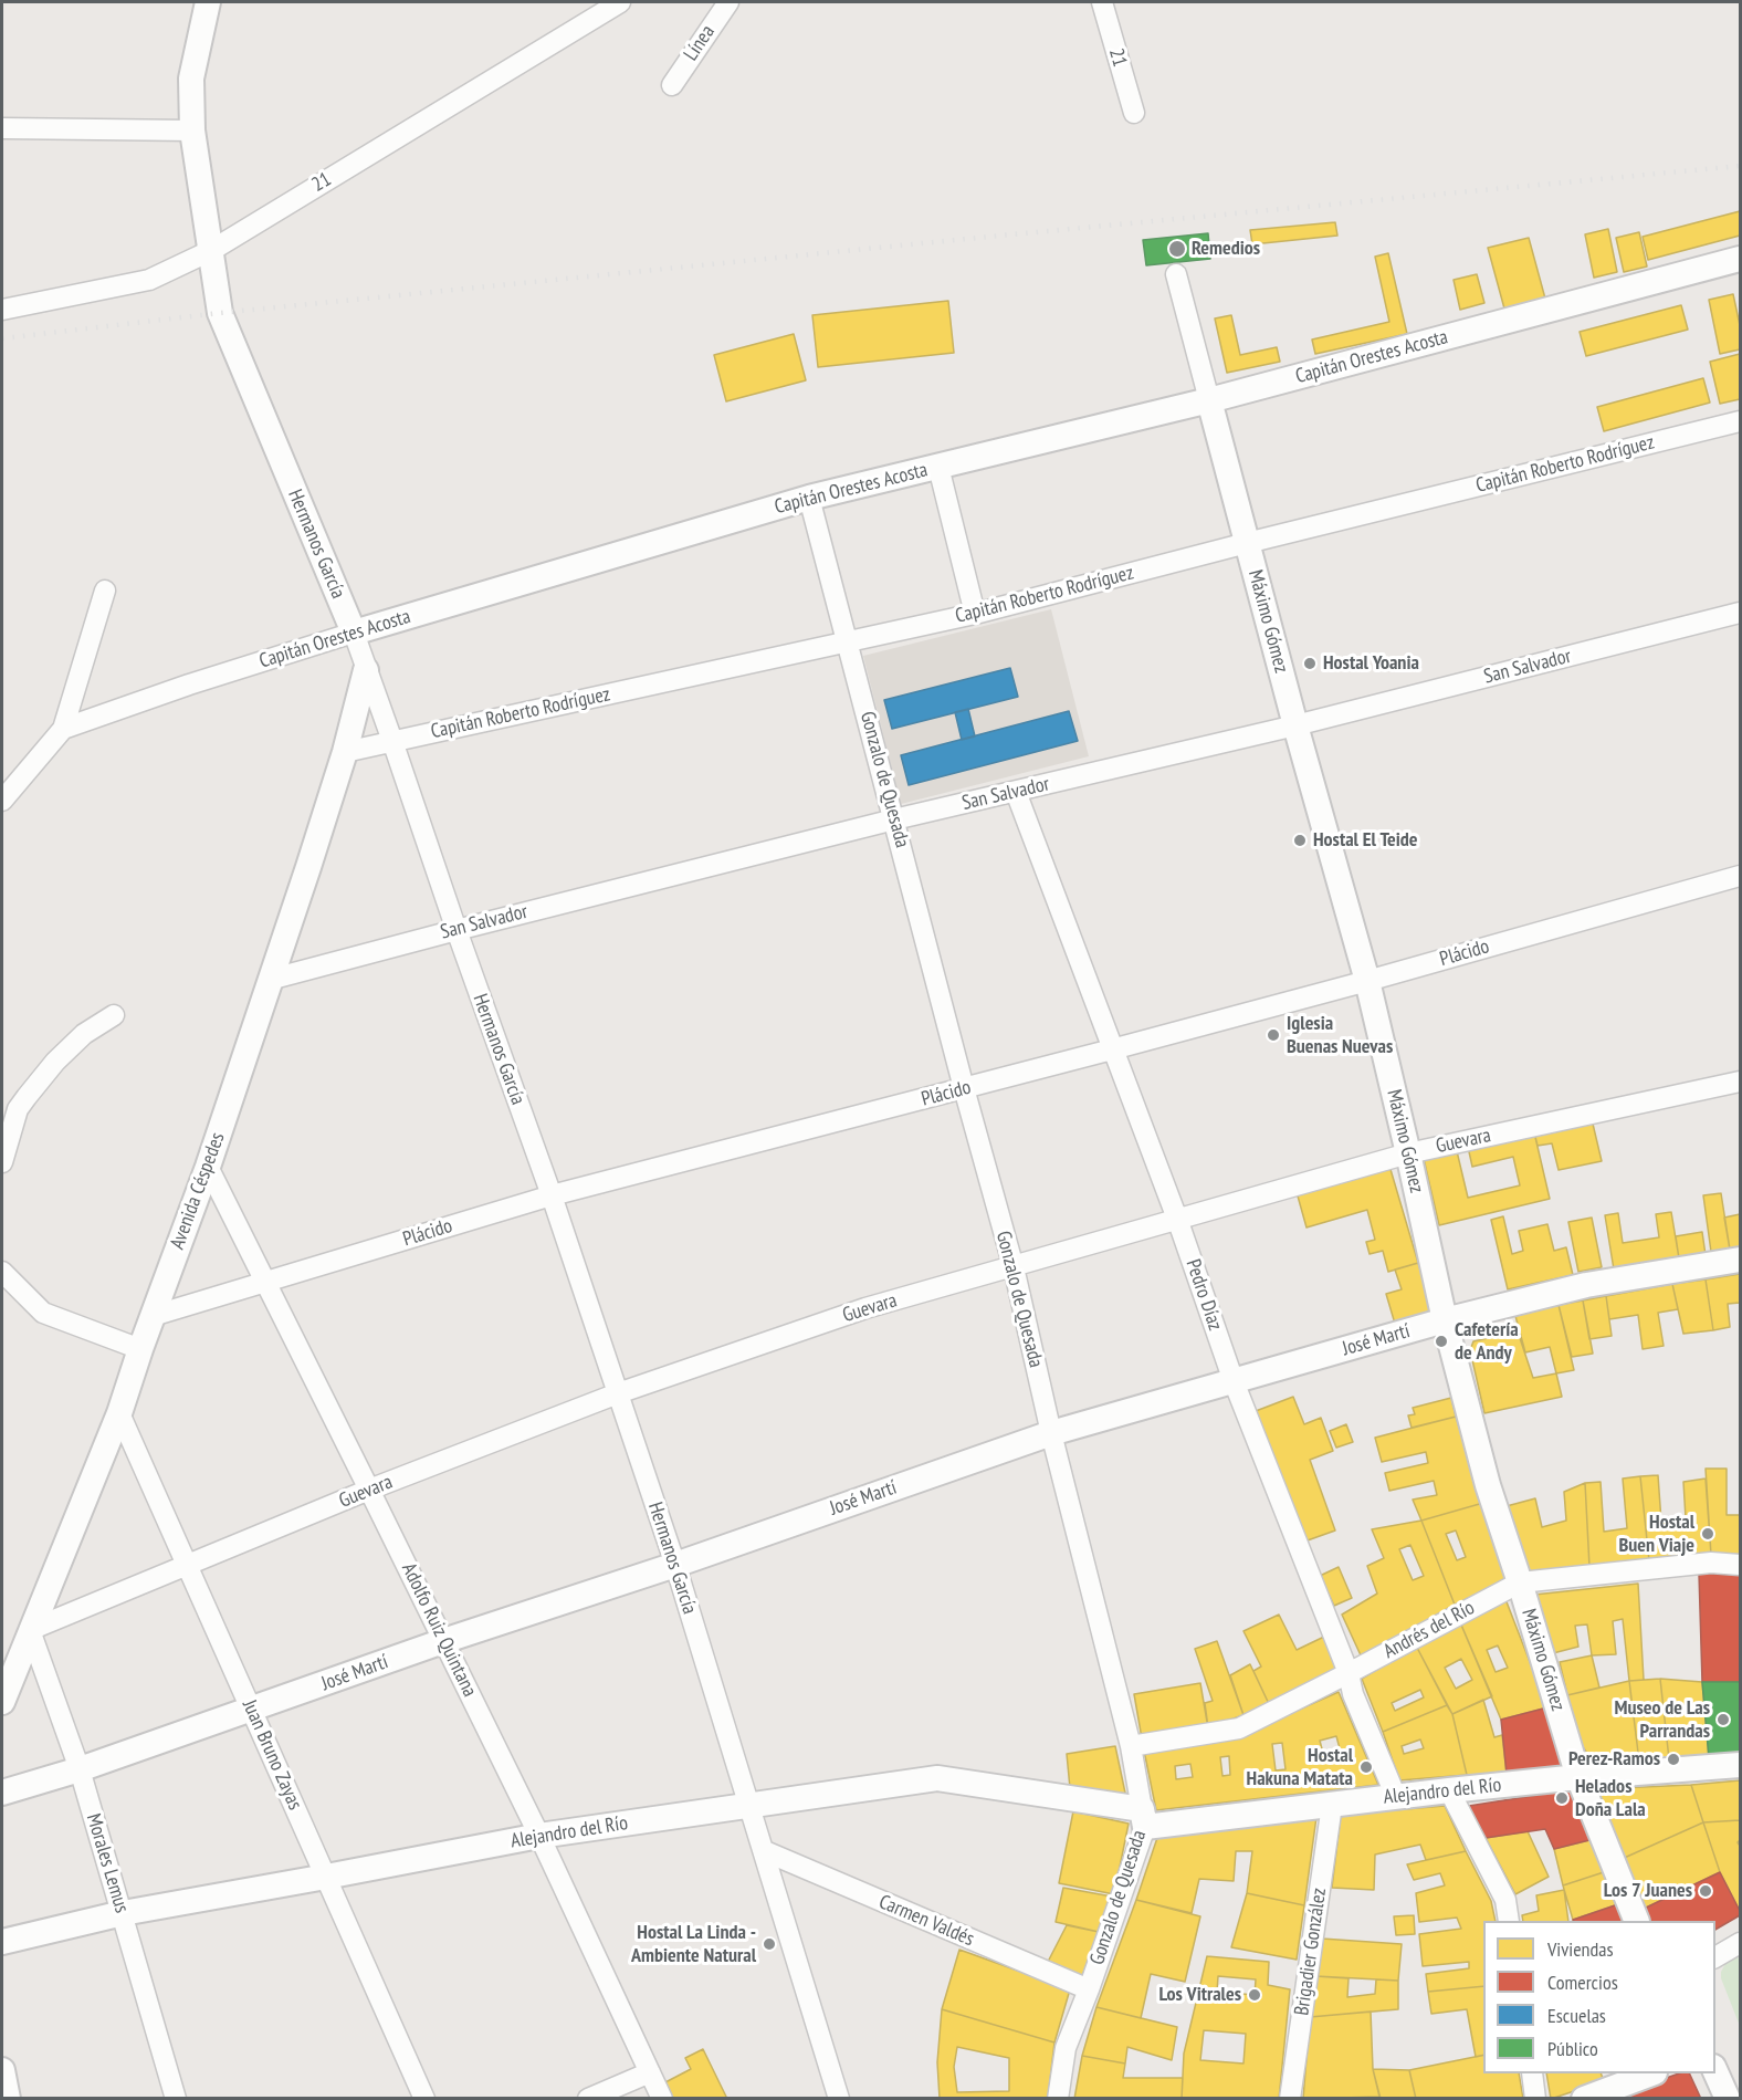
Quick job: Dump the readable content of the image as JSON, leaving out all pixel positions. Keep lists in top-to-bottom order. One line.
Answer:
{"streets":{"street":["Línea","21","Capitán Orestes Acosta","Capitán Roberto Rodríguez","Hermanos García","Máximo Gómez","San Salvador","Gonzalo de Quesada","Plácido","Guevara","Avenida Céspedes","Pedro Díaz","José Martí","Adolfo Ruiz Quintana","Andrés del Río","Juan Bruno Zayas","Alejandro del Río","Morales Lemus","Carmen Valdés","Brigadier González"]},"crossings":[["21","Hermanos García"],["Capitán Orestes Acosta","Hermanos García"],["Capitán Orestes Acosta","Máximo Gómez"],["Capitán Orestes Acosta","Gonzalo de Quesada"],["Capitán Roberto Rodríguez","Hermanos García"],["Capitán Roberto Rodríguez","Máximo Gómez"],["Capitán Roberto Rodríguez","Gonzalo de Quesada"],["Capitán Roberto Rodríguez","Avenida Céspedes"],["Hermanos García","San Salvador"],["Hermanos García","Plácido"],["Hermanos García","Guevara"],["Hermanos García","Avenida Céspedes"],["Hermanos García","José Martí"],["Hermanos García","Alejandro del Río"],["Hermanos García","Carmen Valdés"],["Máximo Gómez","San Salvador"],["Máximo Gómez","Plácido"],["Máximo Gómez","Guevara"],["Máximo Gómez","José Martí"],["Máximo Gómez","Andrés del Río"],["Máximo Gómez","Alejandro del Río"],["San Salvador","Gonzalo de Quesada"],["San Salvador","Avenida Céspedes"],["San Salvador","Pedro Díaz"],["Gonzalo de Quesada","Plácido"],["Gonzalo de Quesada","Guevara"],["Gonzalo de Quesada","José Martí"],["Gonzalo de Quesada","Andrés del Río"],["Gonzalo de Quesada","Alejandro del Río"],["Gonzalo de Quesada","Carmen Valdés"],["Plácido","Avenida Céspedes"],["Plácido","Pedro Díaz"],["Plácido","Adolfo Ruiz Quintana"],["Guevara","Avenida Céspedes"],["Guevara","Pedro Díaz"],["Guevara","Adolfo Ruiz Quintana"],["Guevara","Juan Bruno Zayas"],["Guevara","Morales Lemus"],["Avenida Céspedes","Adolfo Ruiz Quintana"],["Avenida Céspedes","Juan Bruno Zayas"],["Avenida Céspedes","Morales Lemus"],["Pedro Díaz","José Martí"],["Pedro Díaz","Andrés del Río"],["Pedro Díaz","Alejandro del Río"],["José Martí","Adolfo Ruiz Quintana"],["José Martí","Juan Bruno Zayas"],["José Martí","Morales Lemus"],["Adolfo Ruiz Quintana","Alejandro del Río"],["Juan Bruno Zayas","Alejandro del Río"],["Alejandro del Río","Morales Lemus"],["Alejandro del Río","Brigadier González"]],"places":["Remedios","Hostal Yoania","Hostal El Teide","Iglesia Buenas Nuevas","Cafetería de Andy","Hostal Buen Viaje","Museo de Las Parrandas","Perez-Ramos","Hostal Hakuna Matata","Helados Doña Lala","Los 7 Juanes","Hostal La Linda - Ambiente Natural","Los Vitrales"],"legend":["Viviendas","Comercios","Escuelas","Público"]}
